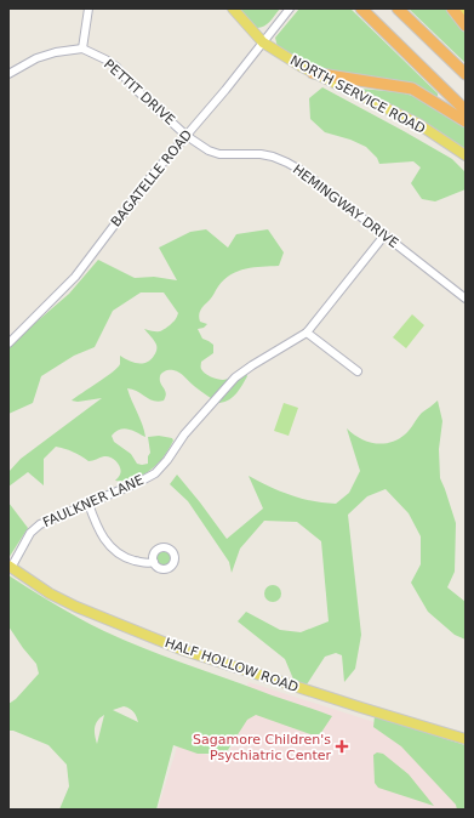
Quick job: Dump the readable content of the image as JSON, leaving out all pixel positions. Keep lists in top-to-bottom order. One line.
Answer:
{"streets":{"main road":["NORTH SERVICE ROAD","HALF HOLLOW ROAD"],"street":["PETTIT DRIVE","BAGATELLE ROAD","HEMINGWAY DRIVE","FAULKNER LANE"]},"crossings":[["PETTIT DRIVE","BAGATELLE ROAD"],["PETTIT DRIVE","HEMINGWAY DRIVE"],["NORTH SERVICE ROAD","BAGATELLE ROAD"],["BAGATELLE ROAD","HEMINGWAY DRIVE"],["HEMINGWAY DRIVE","FAULKNER LANE"],["FAULKNER LANE","HALF HOLLOW ROAD"]],"places":{"health":["Sagamore Children's Psychiatric Center"]}}
